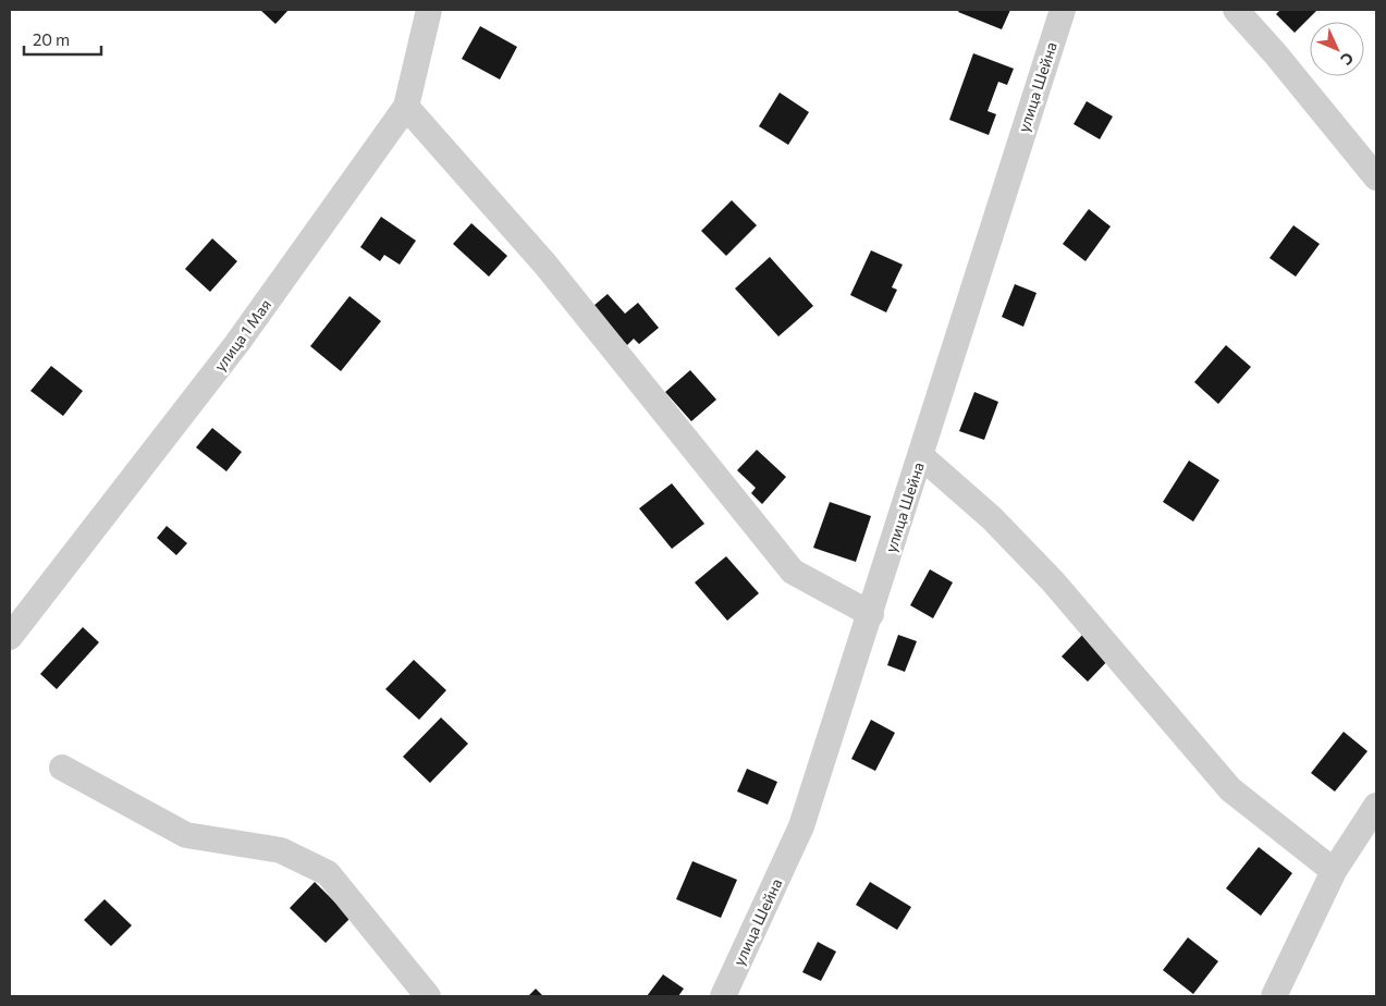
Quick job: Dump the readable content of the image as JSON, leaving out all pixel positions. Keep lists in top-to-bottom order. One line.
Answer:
{"streets":{"street":["улица Шейна","улица 1 Мая"]},"scale_bar":"20 m","north":"bottom right"}
